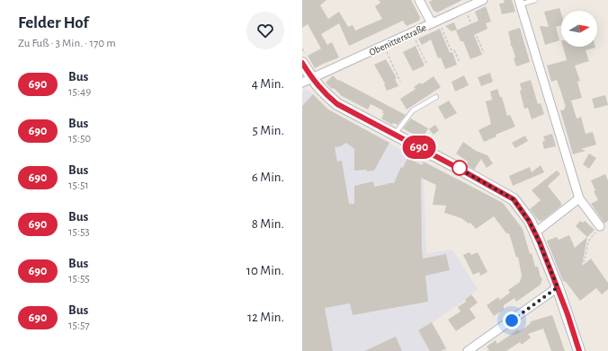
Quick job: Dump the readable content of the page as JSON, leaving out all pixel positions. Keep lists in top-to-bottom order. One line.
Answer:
{"streets":{"street":["Obenitterstraße"]},"lines":["bus line 690"],"north":"right","page":{"heading":["Felder Hof","Zu Fuß · 3 Min. · 170 m"],"on_map":"690","list":[{"mark":"690","name":"Bus","note":"15:49","value":"4 Min."},{"mark":"690","name":"Bus","note":"15:50","value":"5 Min."},{"mark":"690","name":"Bus","note":"15:51","value":"6 Min."},{"mark":"690","name":"Bus","note":"15:53","value":"8 Min."},{"mark":"690","name":"Bus","note":"15:55","value":"10 Min."},{"mark":"690","name":"Bus","note":"15:57","value":"12 Min."}]}}
